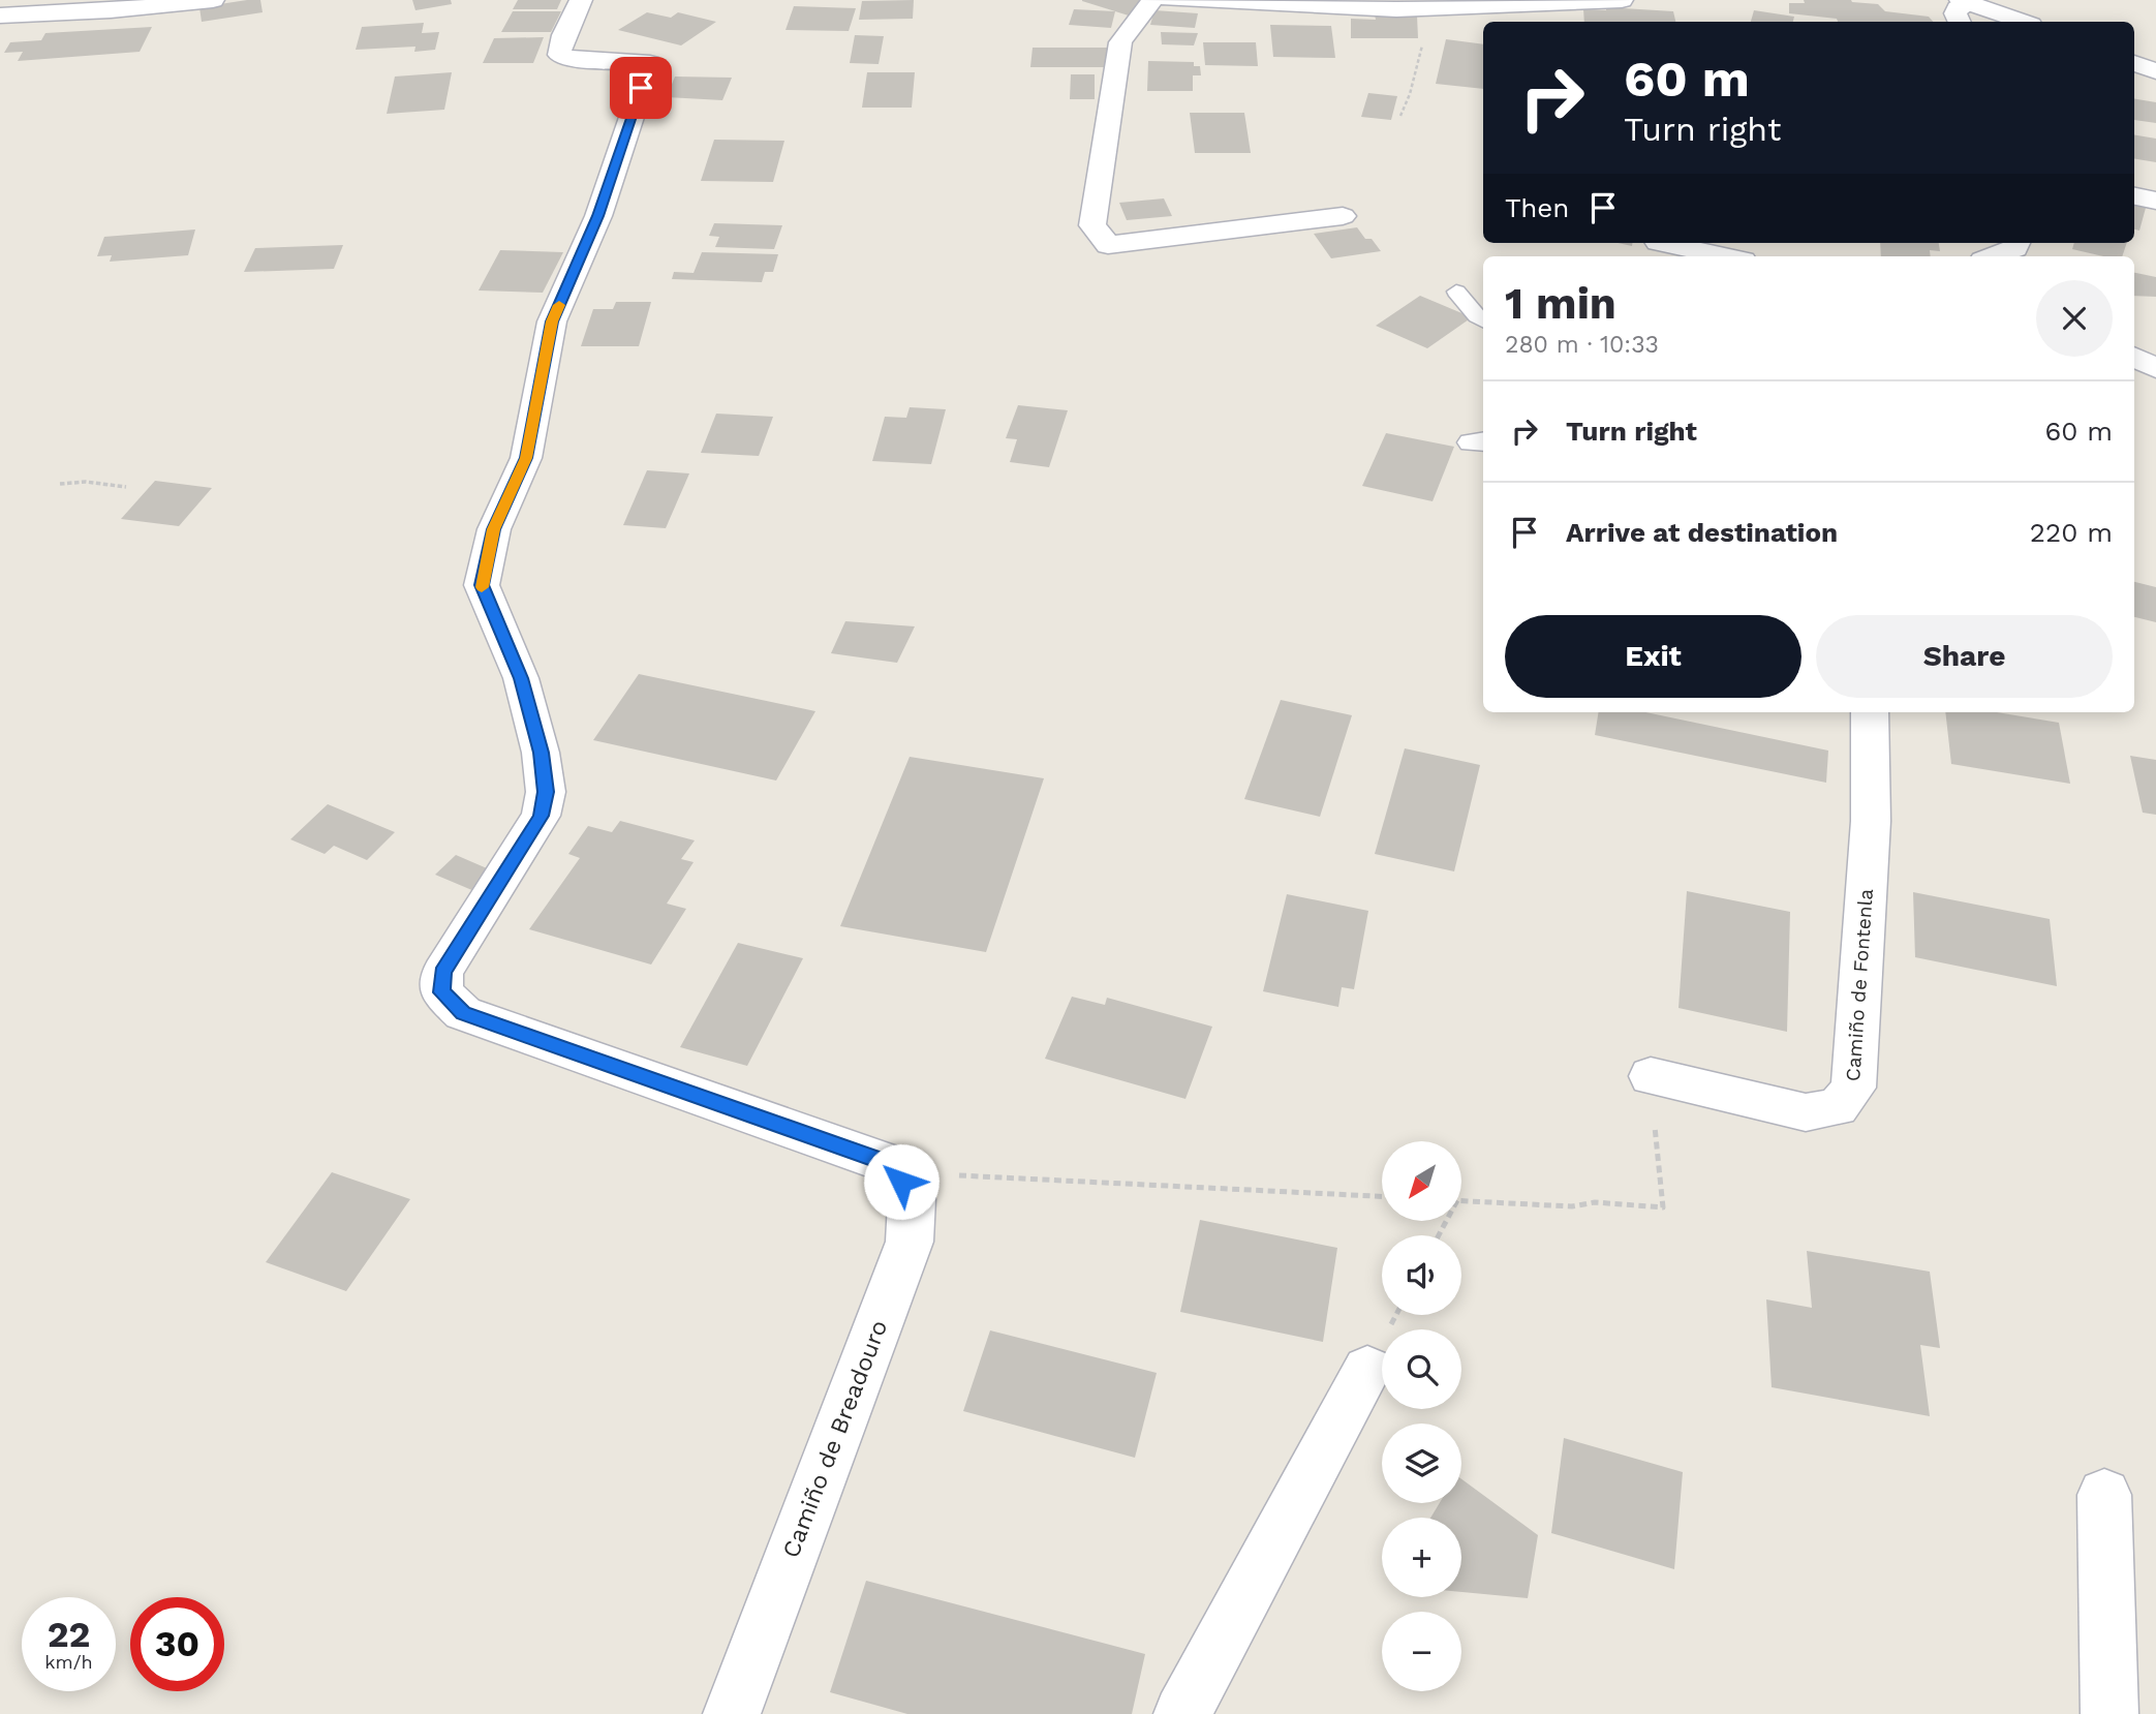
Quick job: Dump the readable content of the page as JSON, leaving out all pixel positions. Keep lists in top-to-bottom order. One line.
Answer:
{"streets":{"street":["Camiño de Fontenla","Camiño de Breadouro"]},"north":"bottom left","page":{"turn":["60 m","Turn right"],"then":"Then","heading":["1 min","280 m · 10:33"],"list":[{"name":"Turn right","value":"60 m"},{"name":"Arrive at destination","value":"220 m"}],"buttons":["Exit","Share"],"map_buttons":["+","−"],"speed":"22 km/h","limit":"30"}}
